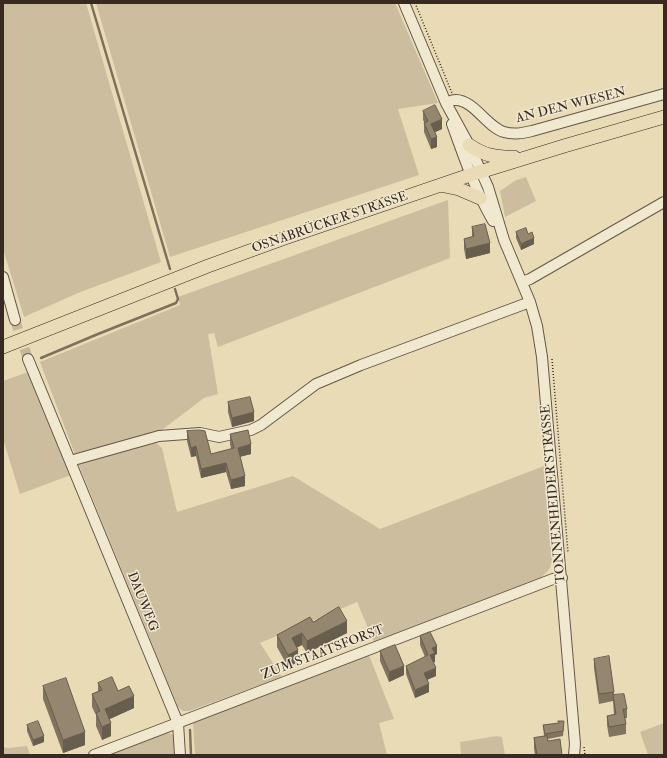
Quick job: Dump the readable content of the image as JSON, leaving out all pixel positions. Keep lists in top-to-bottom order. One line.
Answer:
{"streets":{"main road":["OSNABRÜCKER STRASSE"],"street":["AN DEN WIESEN","TONNENHEIDER STRASSE","DAUWEG","ZUM STAATSFORST"]},"crossings":[["AN DEN WIESEN","TONNENHEIDER STRASSE"],["OSNABRÜCKER STRASSE","TONNENHEIDER STRASSE"],["TONNENHEIDER STRASSE","ZUM STAATSFORST"],["DAUWEG","ZUM STAATSFORST"]]}
